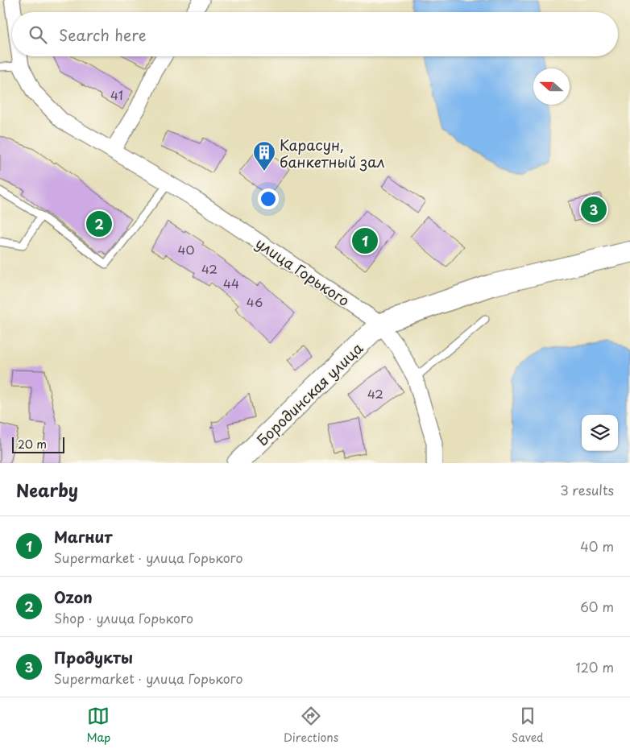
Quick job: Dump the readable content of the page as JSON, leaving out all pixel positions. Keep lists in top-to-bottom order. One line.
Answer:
{"streets":{"main road":["Бородинская улица"],"street":["улица Горького"]},"crossings":[["улица Горького","Бородинская улица"]],"places":{"building":["Карасун, банкетный зал"]},"house_numbers":["41","40","42","44","46","42"],"scale_bar":"20 m","north":"left","page":{"search":"Search here","pins":["3","2","1"],"scale":"20 m","heading":["Nearby","3 results"],"list":[{"mark":"1","name":"Магнит","note":"Supermarket · улица Горького","value":"40 m"},{"mark":"2","name":"Ozon","note":"Shop · улица Горького","value":"60 m"},{"mark":"3","name":"Продукты","note":"Supermarket · улица Горького","value":"120 m"}],"nav":["Map","Directions","Saved"]}}
